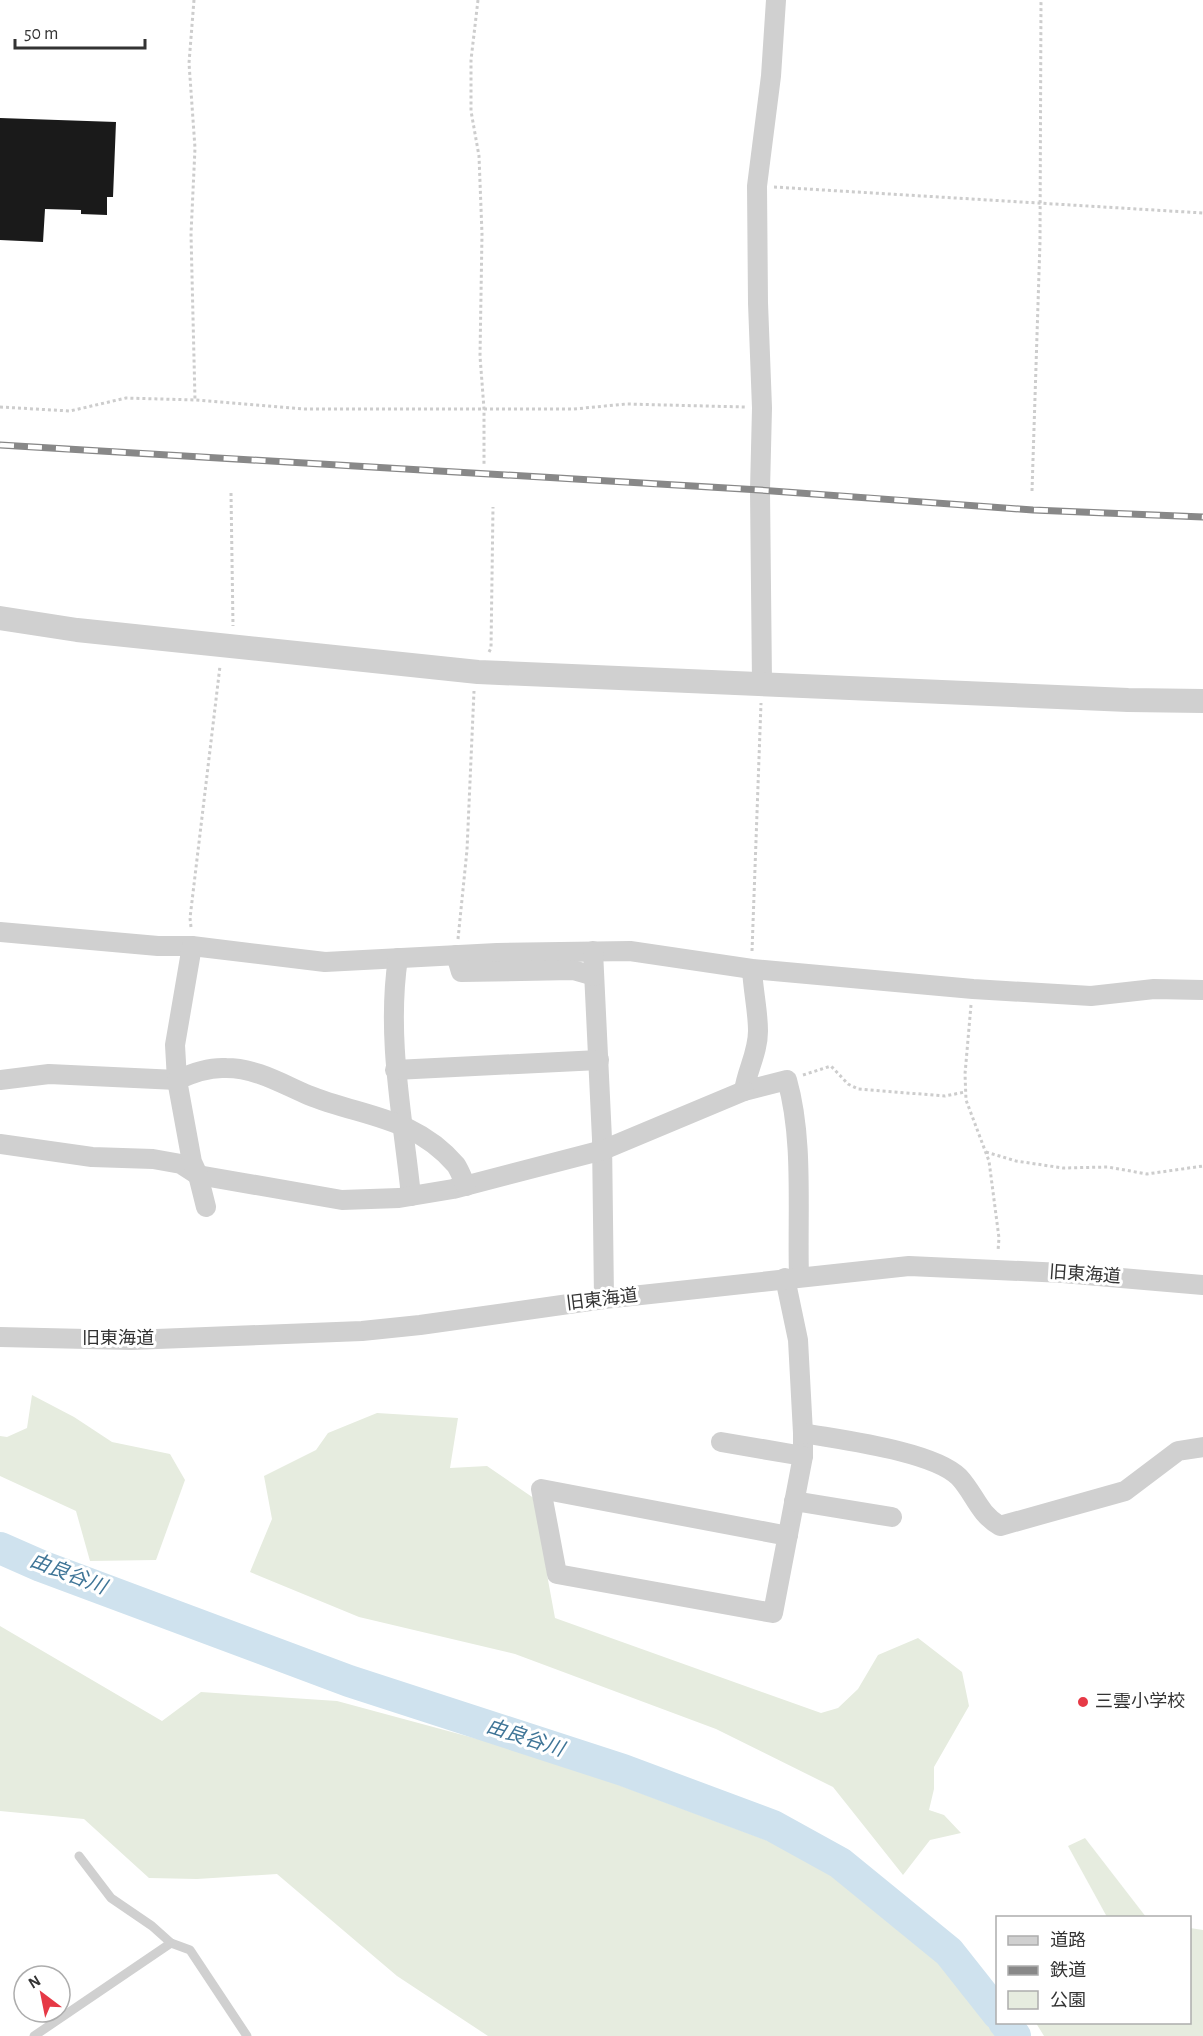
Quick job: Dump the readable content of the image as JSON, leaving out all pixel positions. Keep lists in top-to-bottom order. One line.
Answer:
{"streets":{"street":["旧東海道"]},"water":["由良谷川"],"places":["三雲小学校"],"legend":["道路","鉄道","公園"],"scale_bar":"50 m","north":"top left"}
